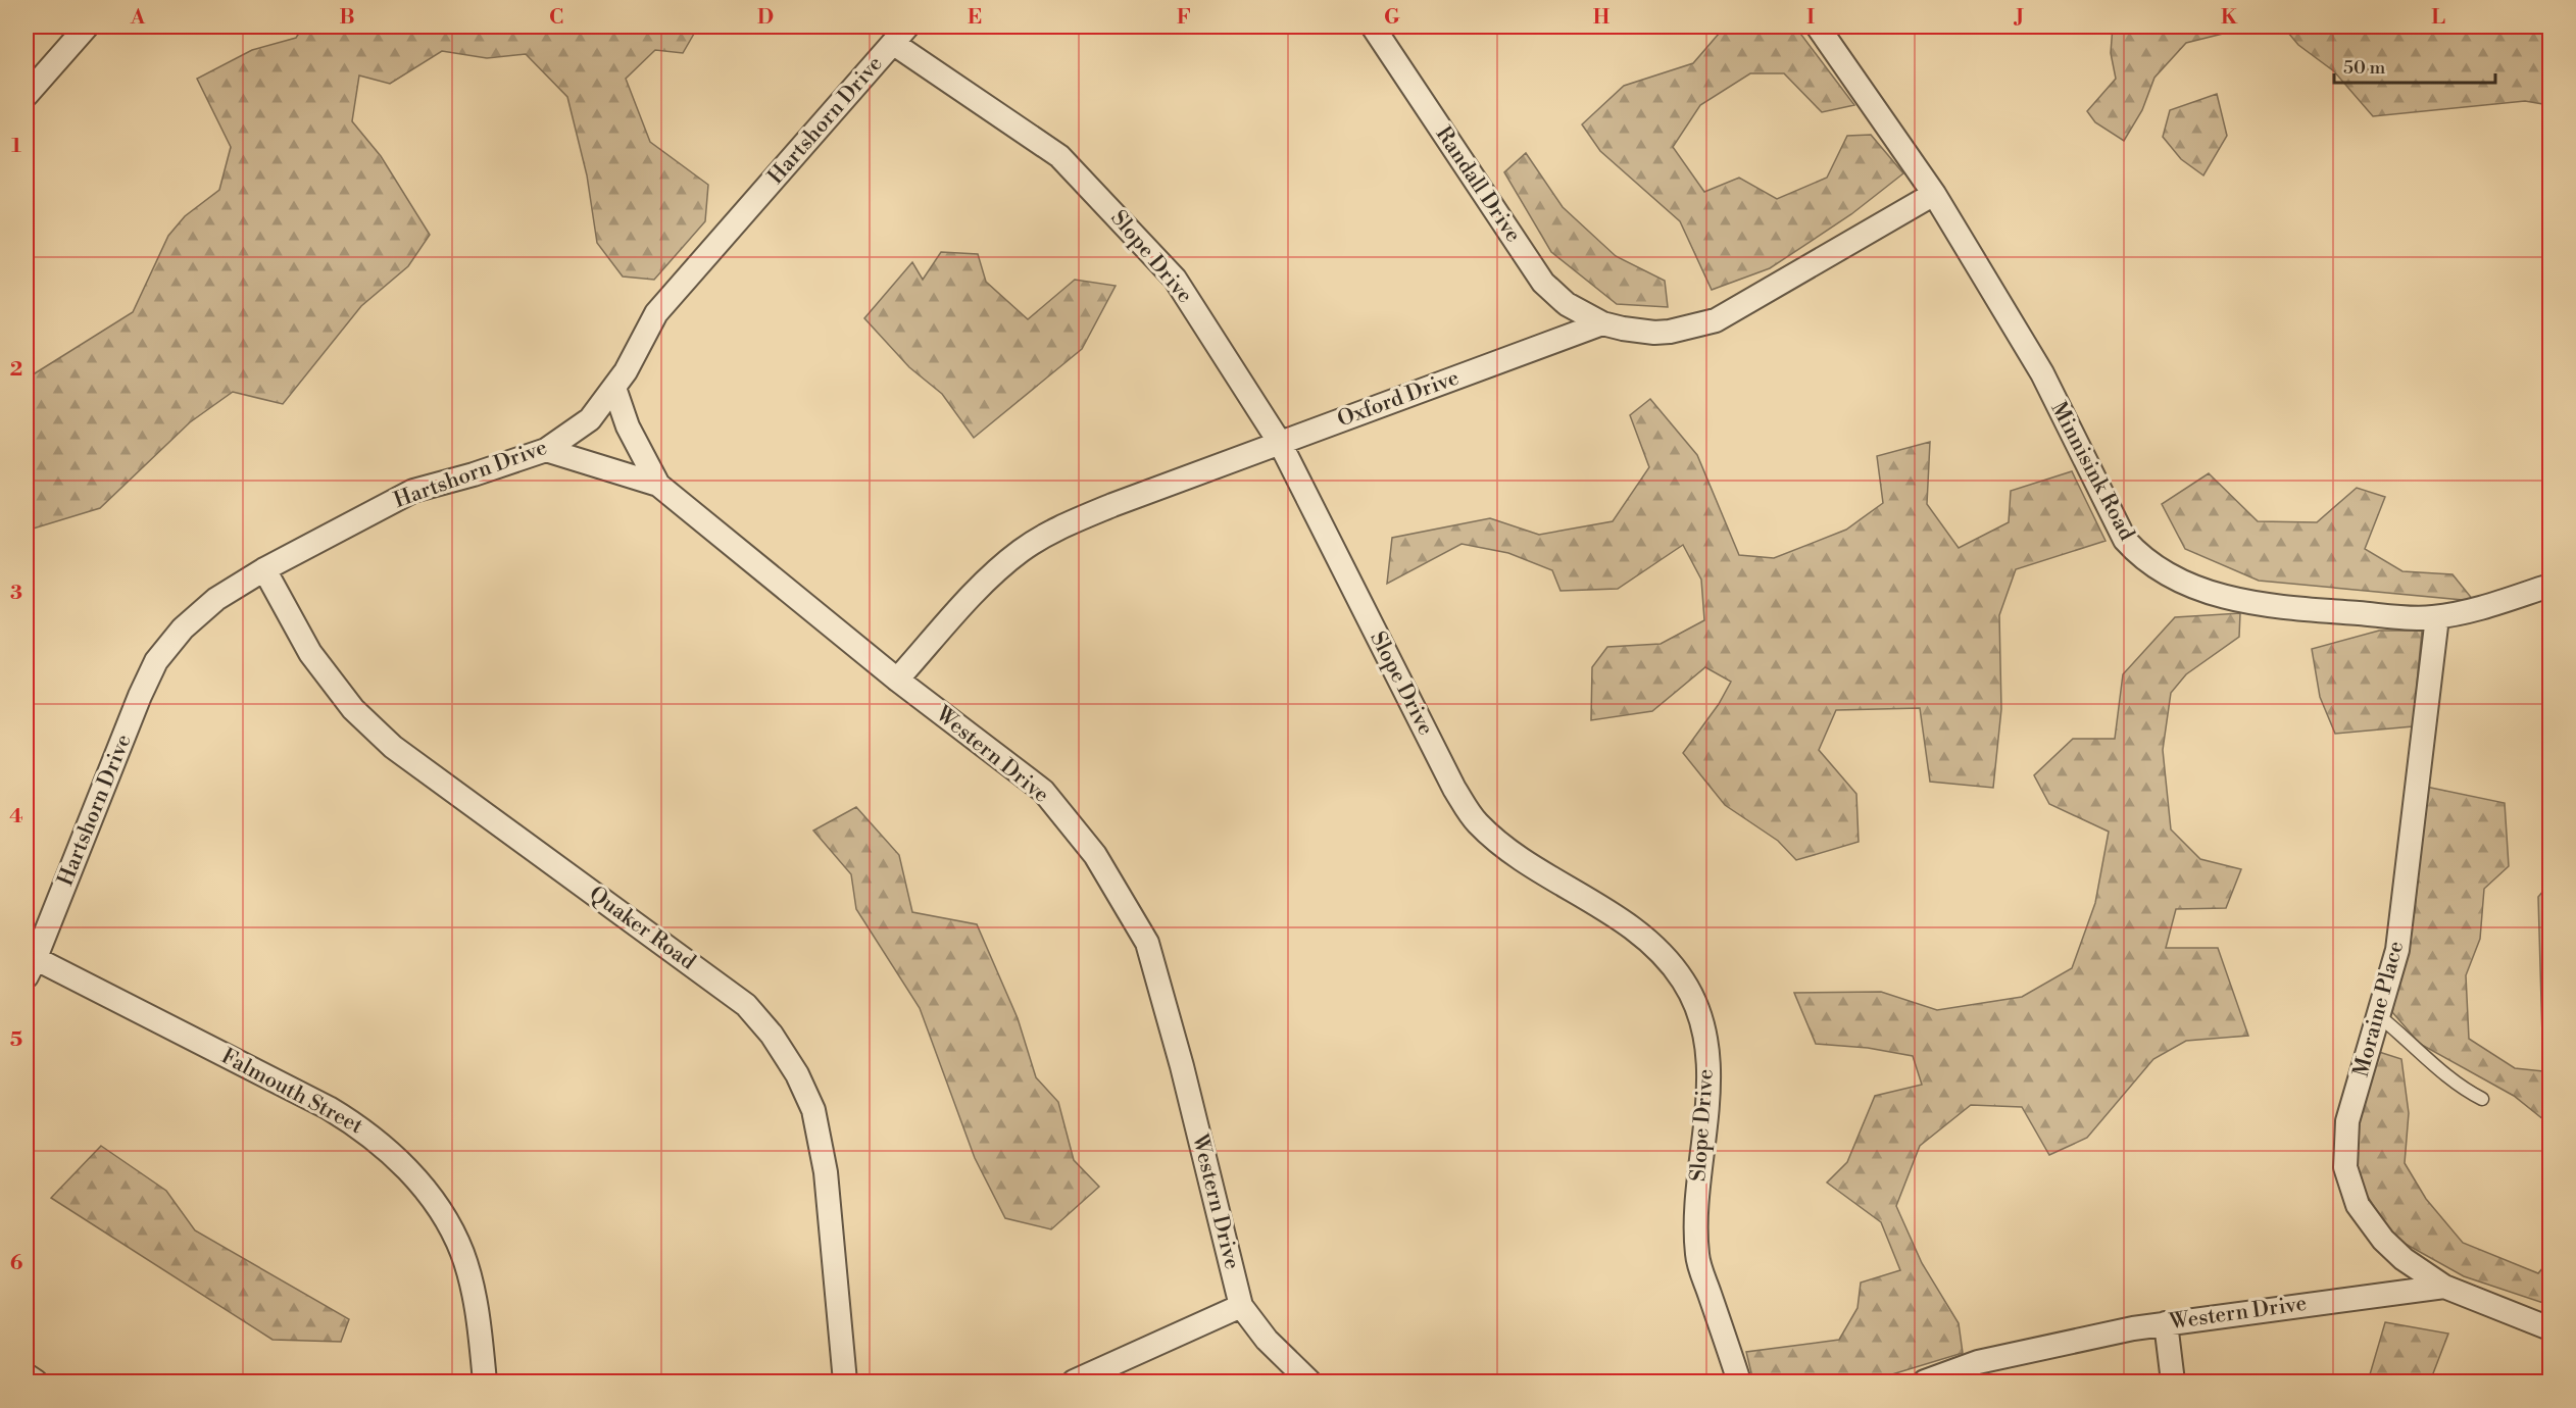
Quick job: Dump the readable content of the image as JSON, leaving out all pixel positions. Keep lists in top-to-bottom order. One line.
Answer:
{"streets":{"street":["Hartshorn Drive","Randall Drive","Slope Drive","Oxford Drive","Minnisink Road","Western Drive","Quaker Road","Moraine Place","Falmouth Street"]},"crossings":[["Hartshorn Drive","Slope Drive"],["Hartshorn Drive","Western Drive"],["Hartshorn Drive","Quaker Road"],["Hartshorn Drive","Falmouth Street"],["Randall Drive","Oxford Drive"],["Slope Drive","Oxford Drive"],["Oxford Drive","Western Drive"],["Minnisink Road","Moraine Place"],["Western Drive","Moraine Place"]],"scale_bar":"50 m","grid":{"columns":["A","B","C","D","E","F","G","H","I","J","K","L"],"rows":["1","2","3","4","5","6"]}}
